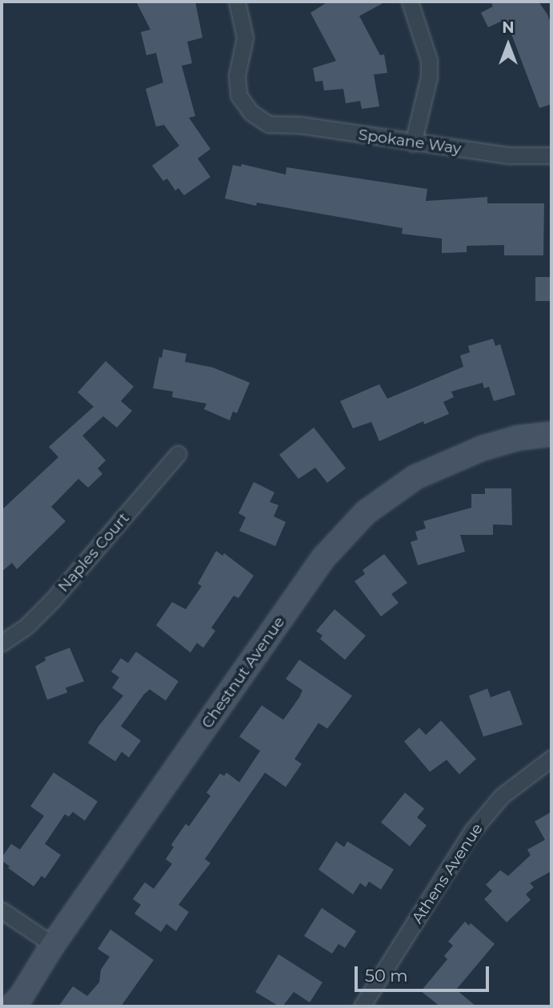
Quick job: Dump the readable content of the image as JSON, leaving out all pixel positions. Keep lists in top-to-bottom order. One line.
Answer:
{"streets":{"street":["Spokane Way","Naples Court","Chestnut Avenue","Athens Avenue"]},"scale_bar":"50 m","north":"top"}
